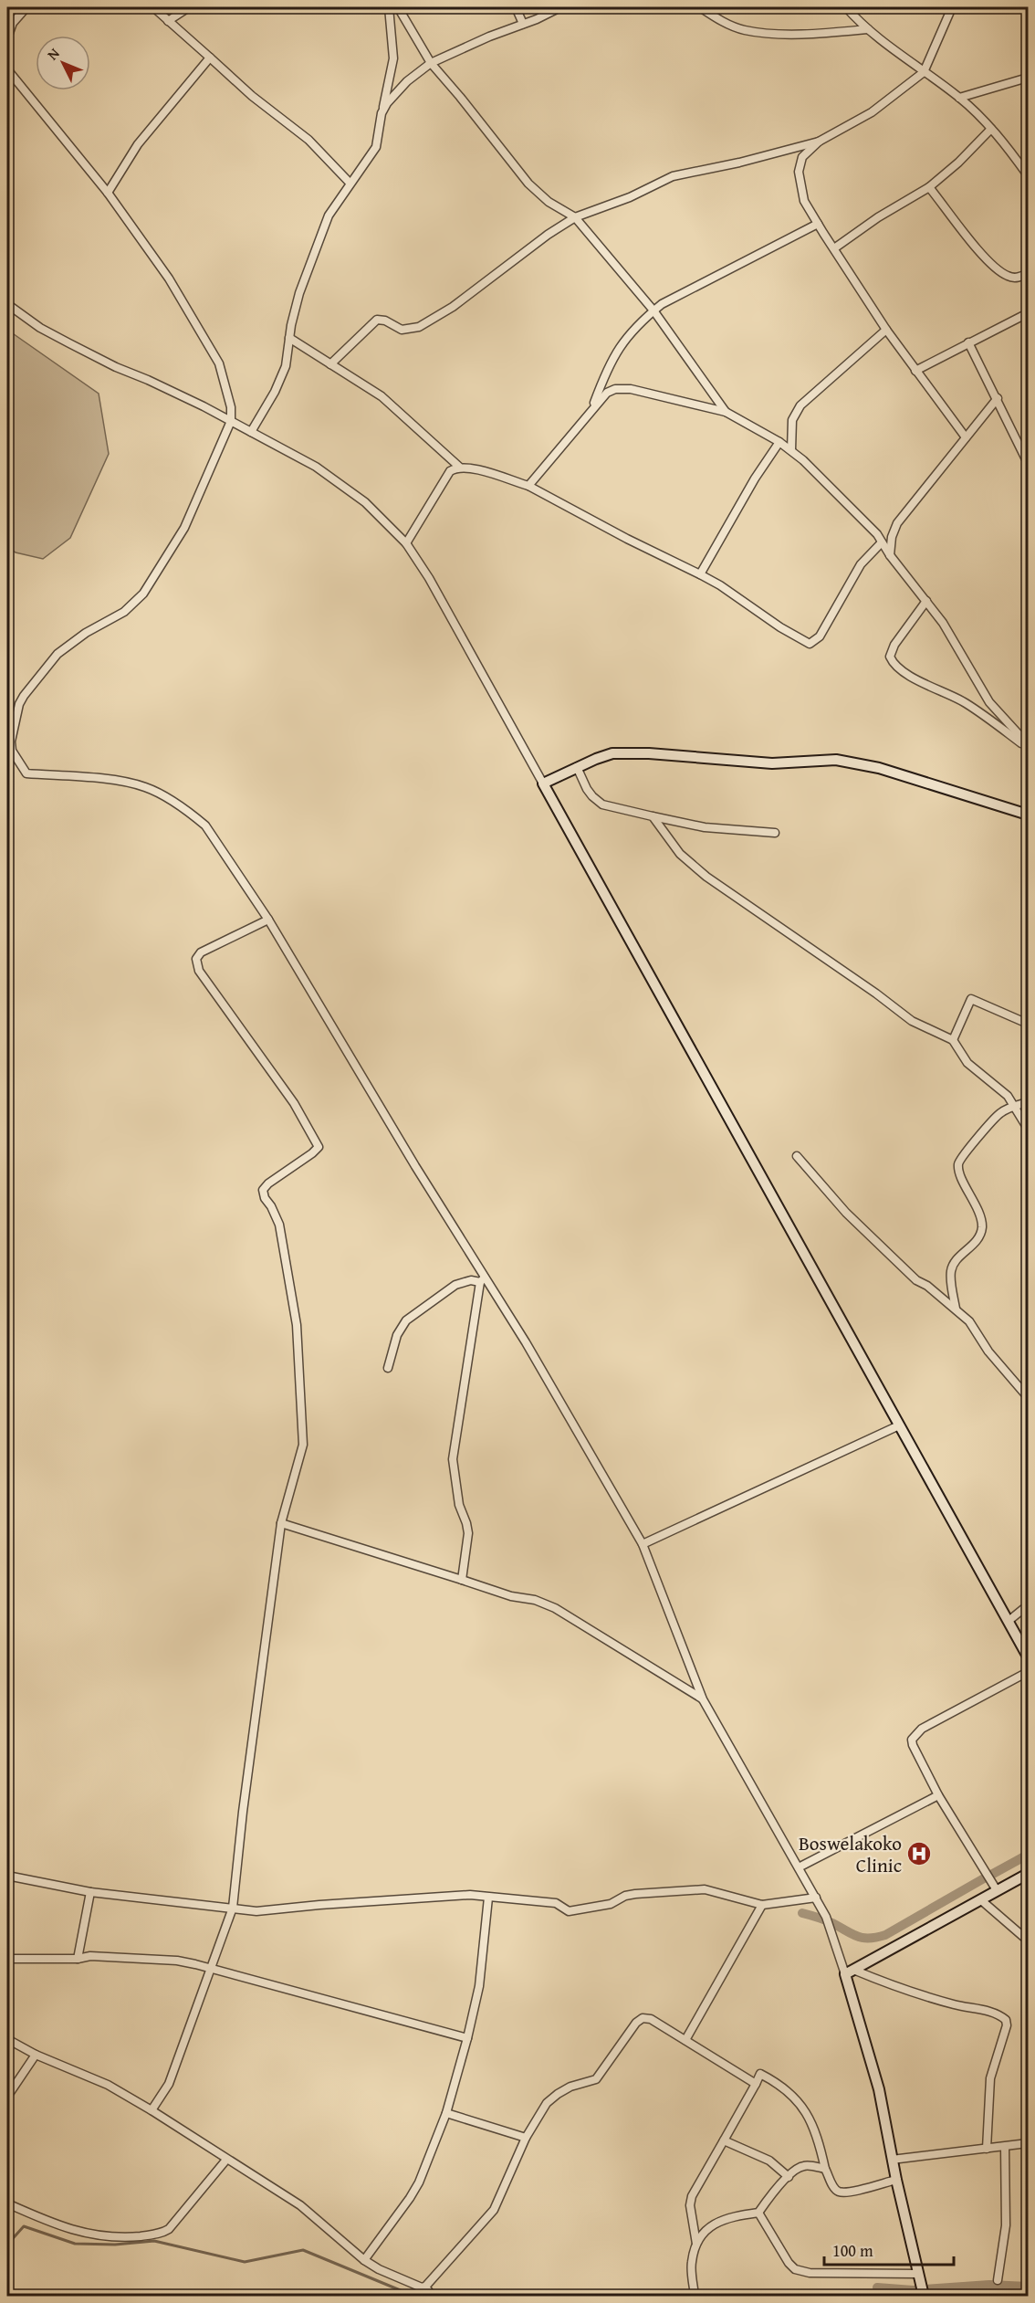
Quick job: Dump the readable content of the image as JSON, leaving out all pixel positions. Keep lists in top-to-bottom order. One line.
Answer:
{"places":{"hospital":["Boswelakoko Clinic"]},"scale_bar":"100 m","north":"top left"}
